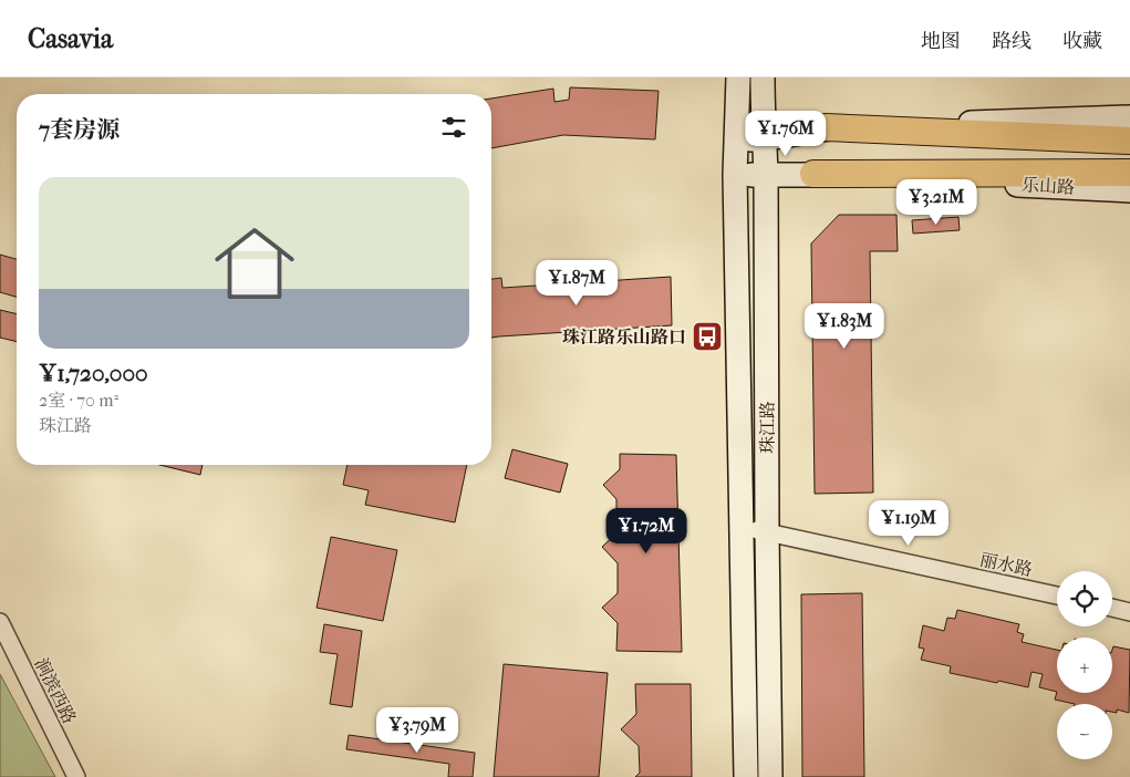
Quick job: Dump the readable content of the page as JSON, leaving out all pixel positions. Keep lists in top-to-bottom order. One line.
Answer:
{"streets":{"main road":["乐山路","珠江路"],"street":["丽水路","涧滨西路"]},"crossings":[["乐山路","珠江路"],["珠江路","丽水路"]],"places":{"bus stop":["珠江路乐山路口"]},"page":{"header":"Casavia","nav":["地图","路线","收藏"],"heading":"7套房源","price":["¥1.76M","¥3.21M","¥1.87M","¥1.83M","¥1.19M","¥1.72M","¥3.79M"],"list":[{"name":"¥1,720,000","note":"2室 · 70 m² · 珠江路"}],"map_buttons":["+","−"]}}
